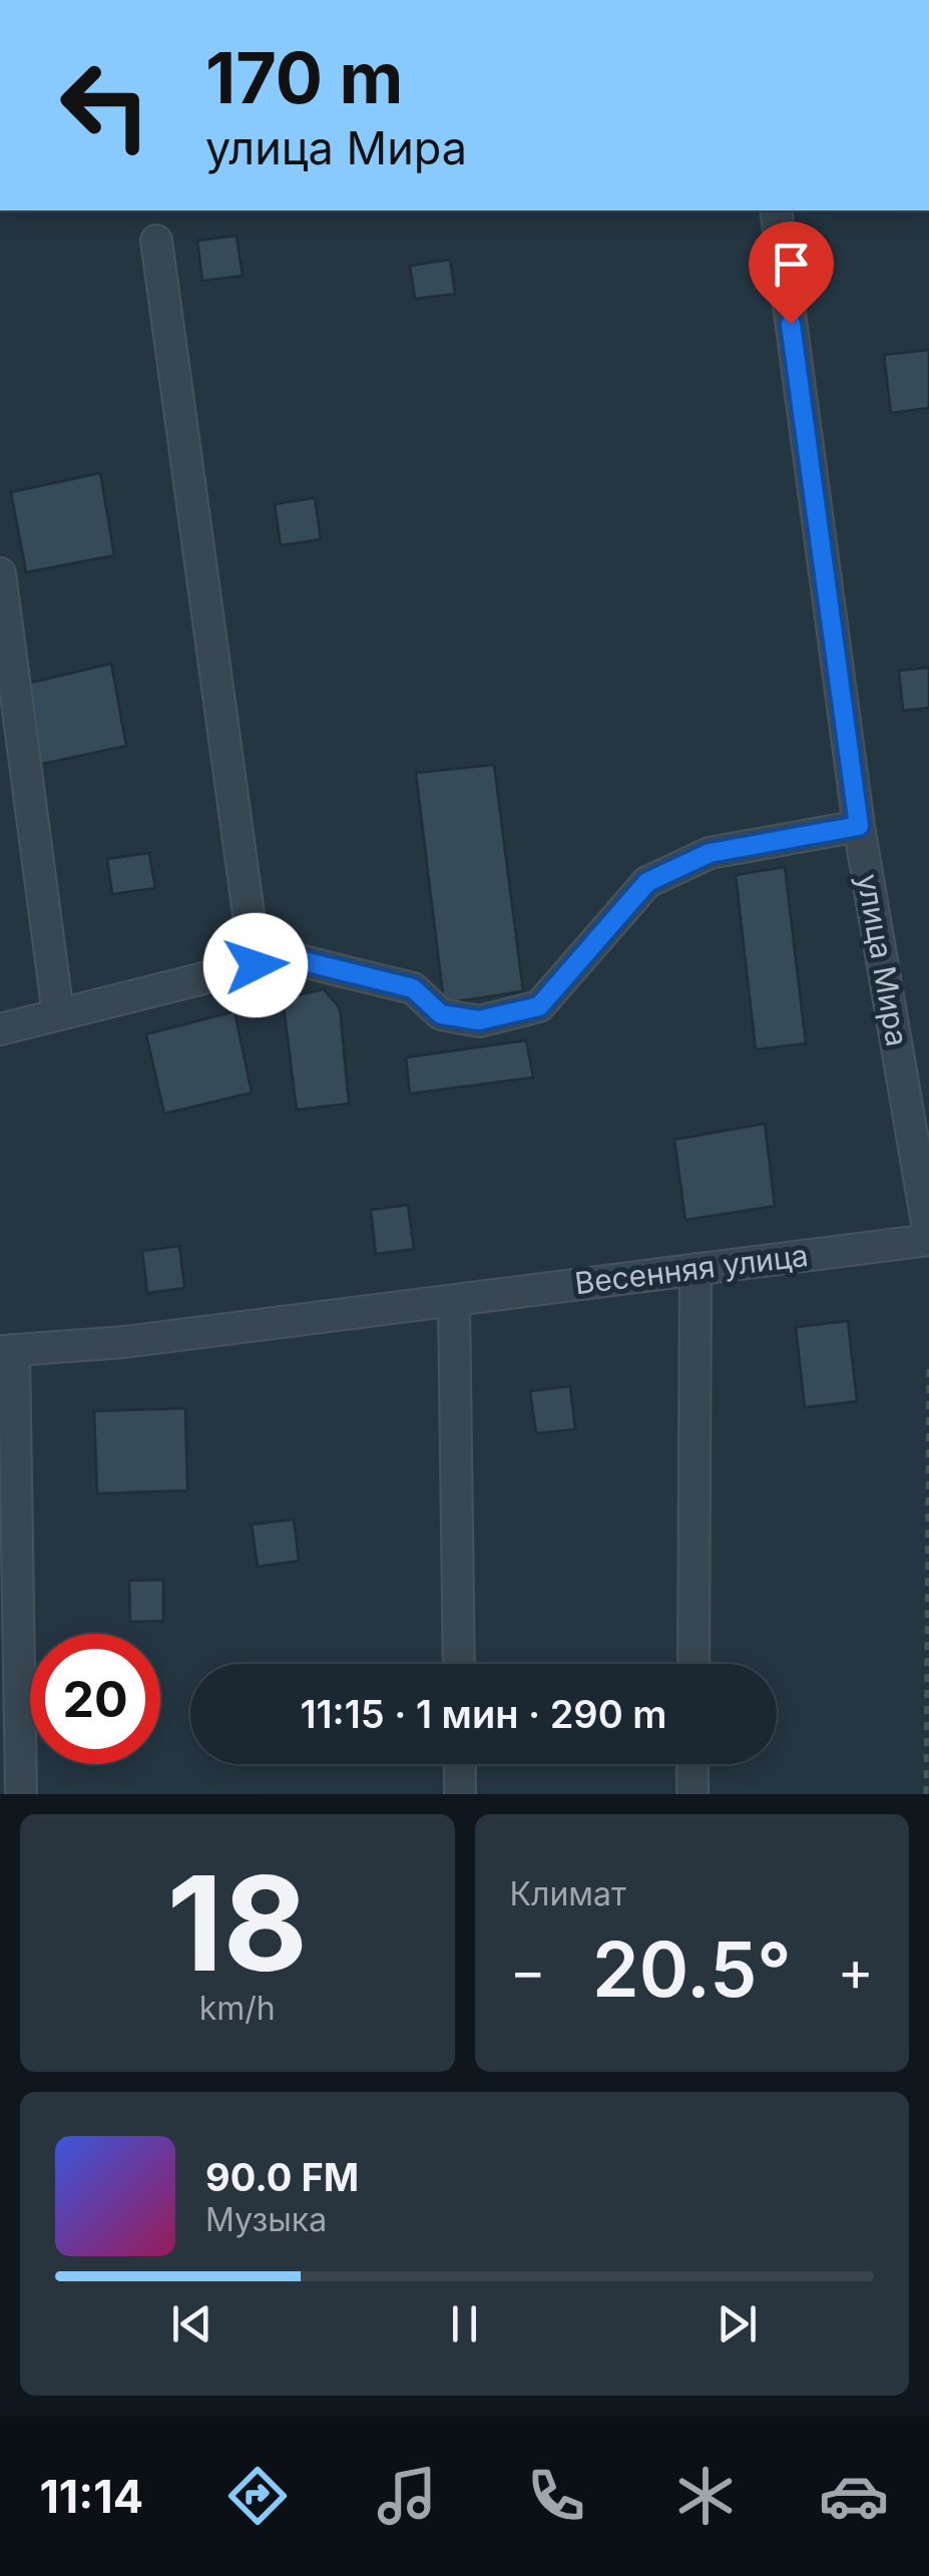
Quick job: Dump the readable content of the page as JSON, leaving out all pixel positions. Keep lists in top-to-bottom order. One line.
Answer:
{"streets":{"street":["улица Мира","Весенняя улица"]},"crossings":[["улица Мира","Весенняя улица"]],"page":{"turn":["170 m","улица Мира"],"limit":"20","trip":"11:15 · 1 мин · 290 m","tile":[["18","km/h"],"Климат"],"heat":["−","20.5°","+"],"song":["90.0 FM","Музыка"],"tabs":"11:14"}}
